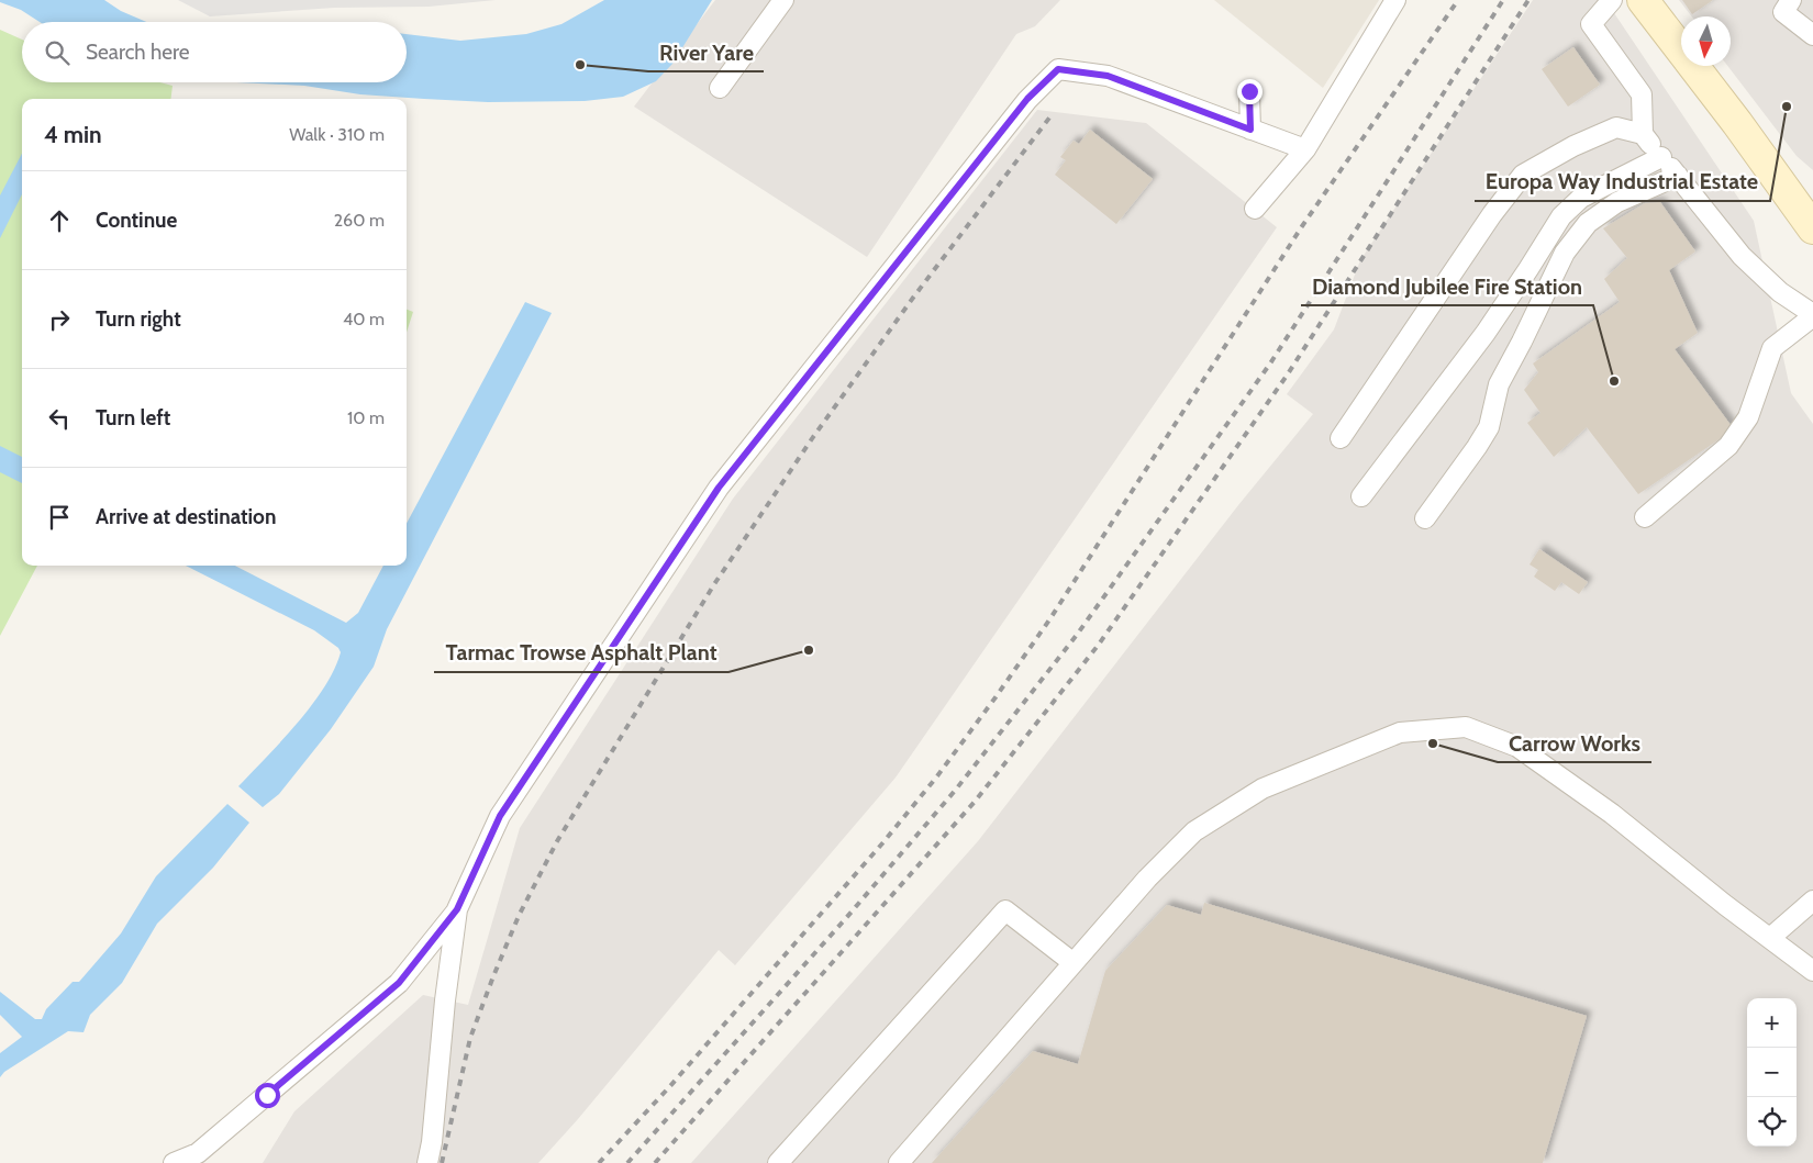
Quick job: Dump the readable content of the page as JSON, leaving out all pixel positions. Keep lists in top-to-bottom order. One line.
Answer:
{"places":["River Yare","Europa Way Industrial Estate","Diamond Jubilee Fire Station","Tarmac Trowse Asphalt Plant","Carrow Works"],"north":"bottom","page":{"search":"Search here","heading":["4 min","Walk · 310 m"],"list":[["Continue","260 m"],["Turn right","40 m"],["Turn left","10 m"],"Arrive at destination"],"map_buttons":["+","−"]}}
